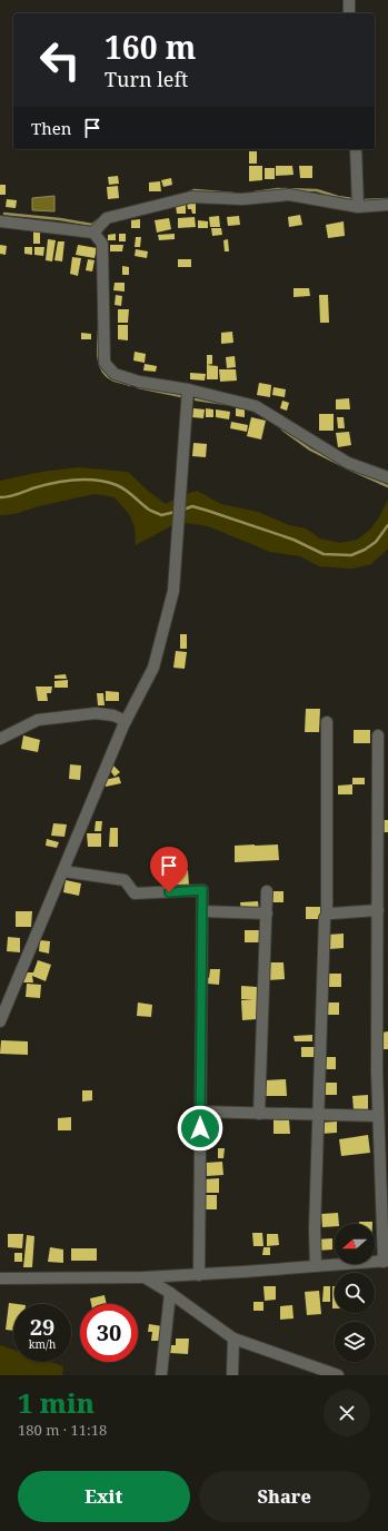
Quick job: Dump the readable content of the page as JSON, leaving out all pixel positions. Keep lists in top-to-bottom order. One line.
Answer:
{"north":"left","page":{"turn":["160 m","Turn left"],"then":"Then","speed":"29 km/h","limit":"30","heading":["1 min","180 m · 11:18"],"buttons":["Exit","Share"]}}
